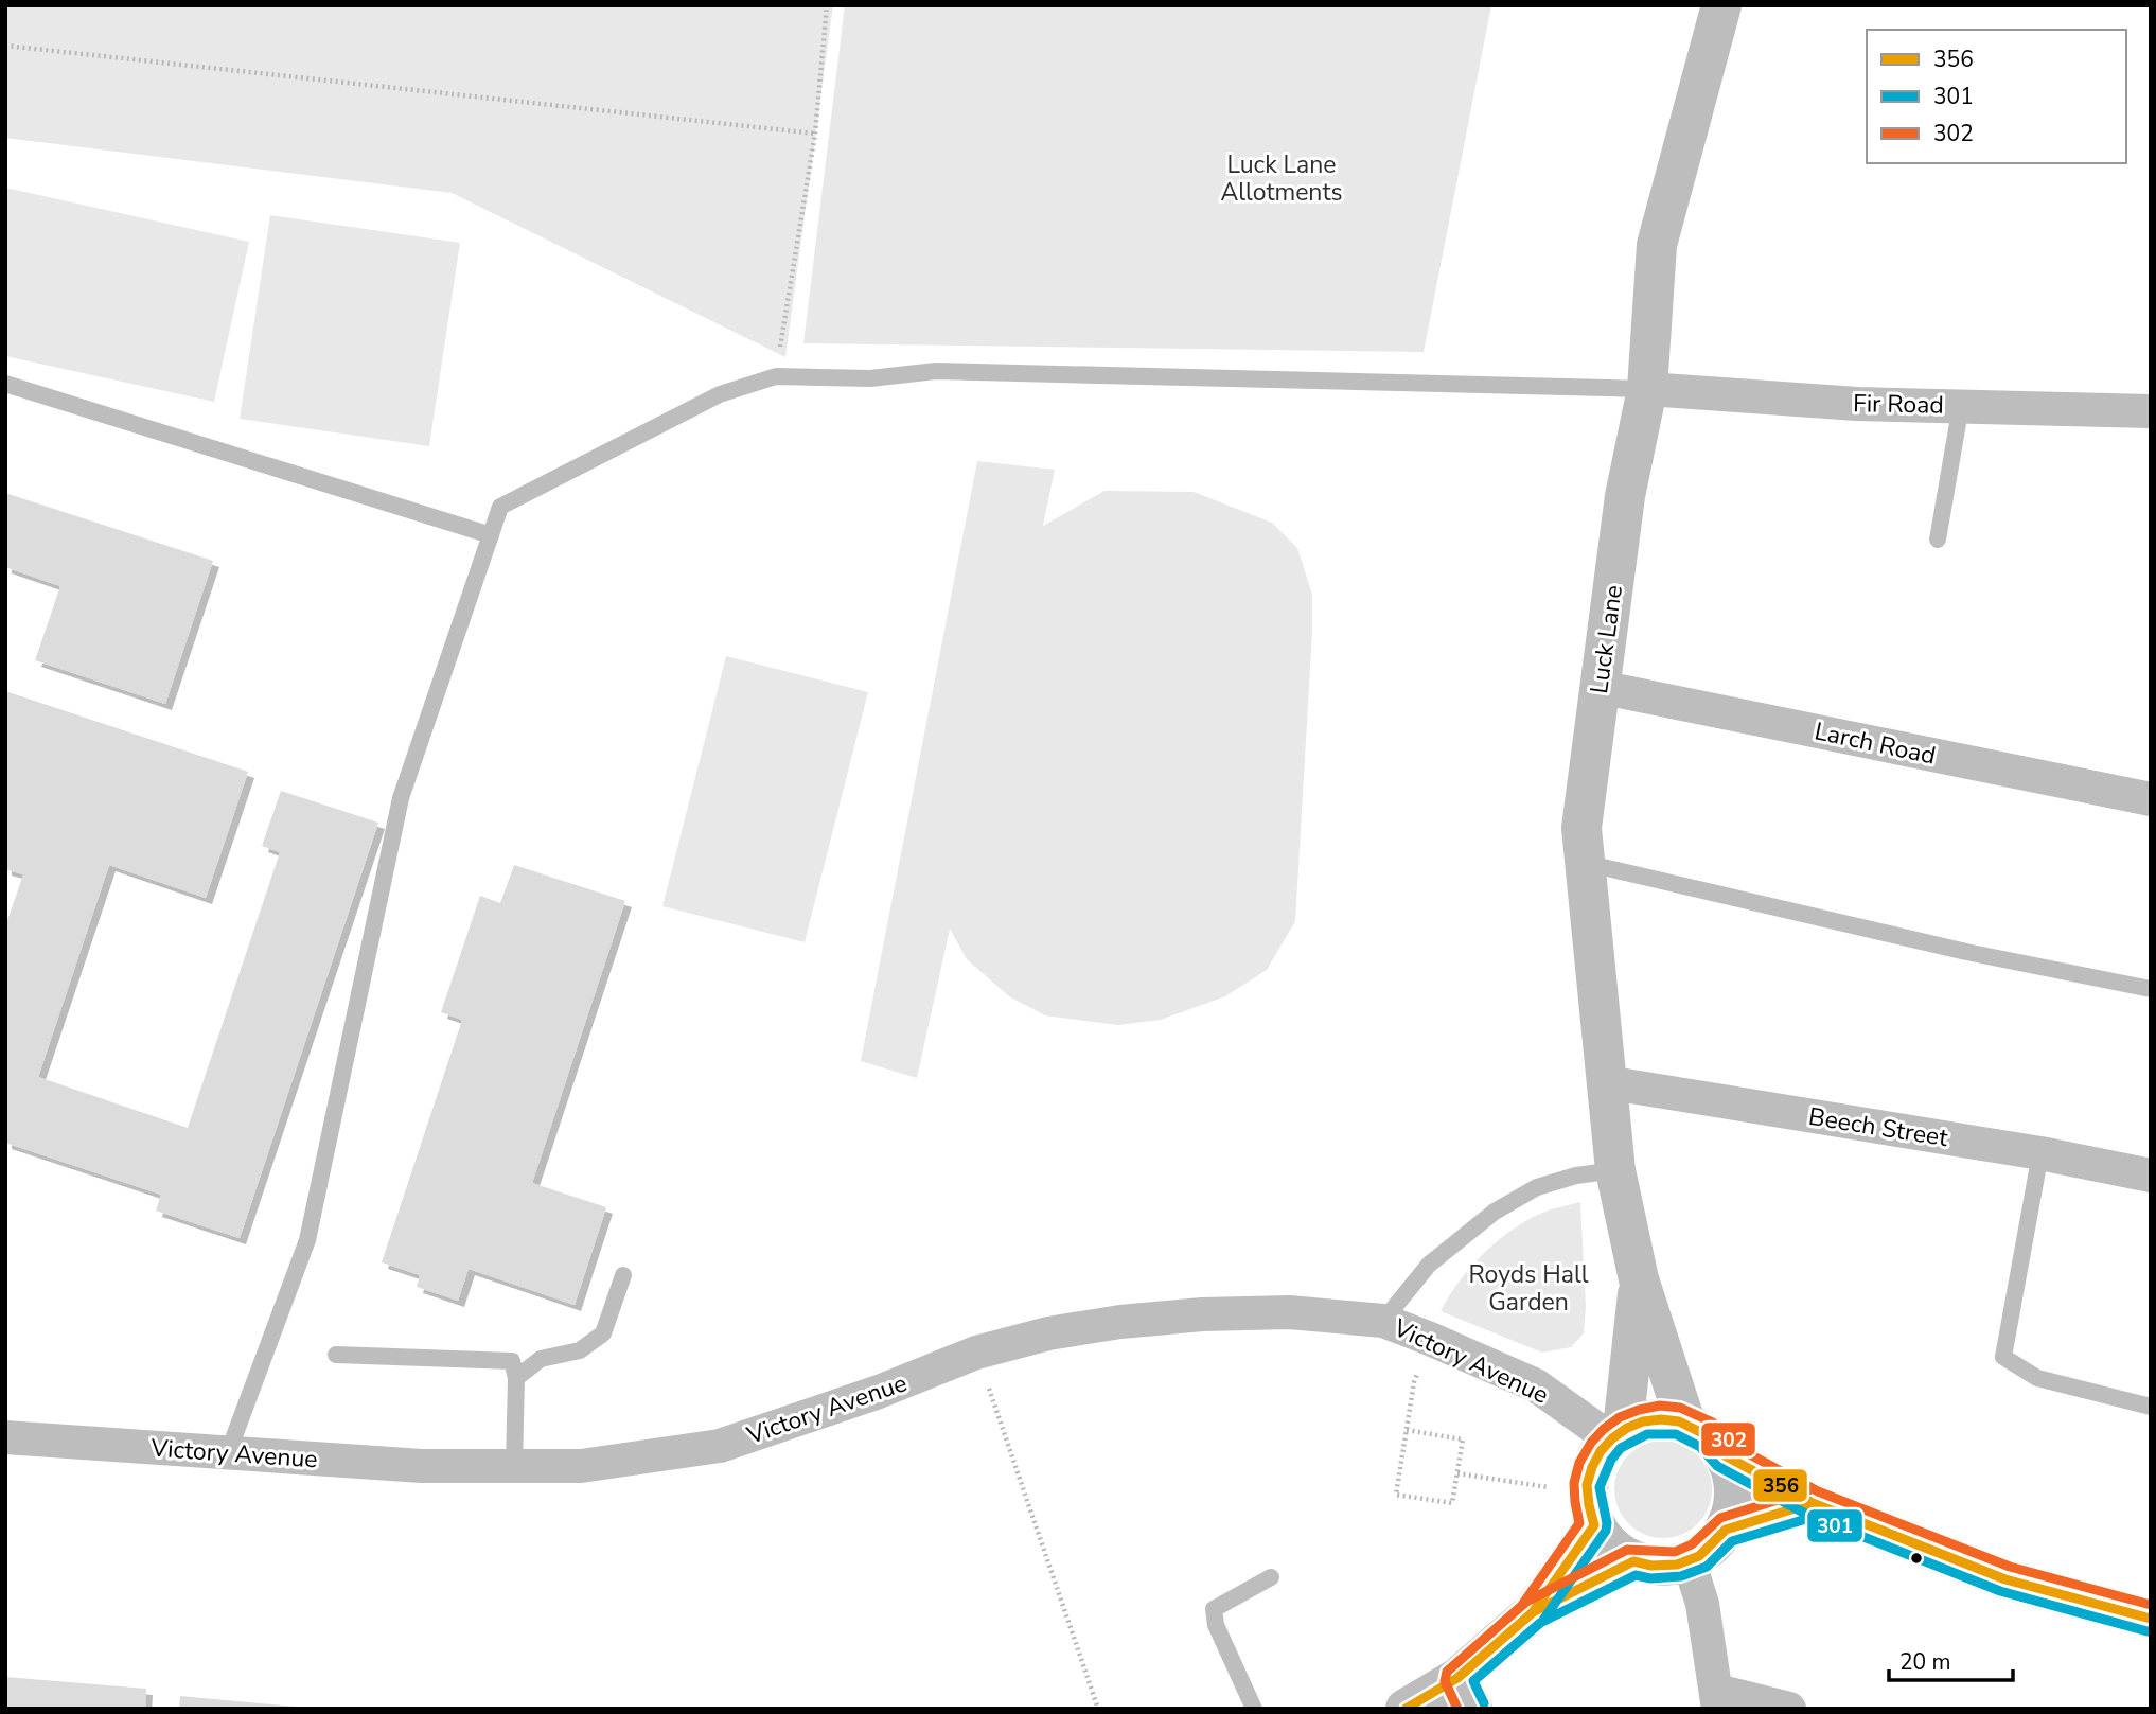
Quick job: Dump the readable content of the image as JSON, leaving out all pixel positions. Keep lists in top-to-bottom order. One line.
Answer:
{"streets":{"street":["Fir Road","Luck Lane","Larch Road","Beech Street","Victory Avenue"]},"crossings":[["Fir Road","Luck Lane"],["Luck Lane","Larch Road"],["Luck Lane","Beech Street"],["Luck Lane","Victory Avenue"]],"parks":["Luck Lane Allotments","Royds Hall Garden"],"lines":["transit line 302","transit line 356","transit line 301"],"legend":["356","301","302"],"scale_bar":"20 m"}
